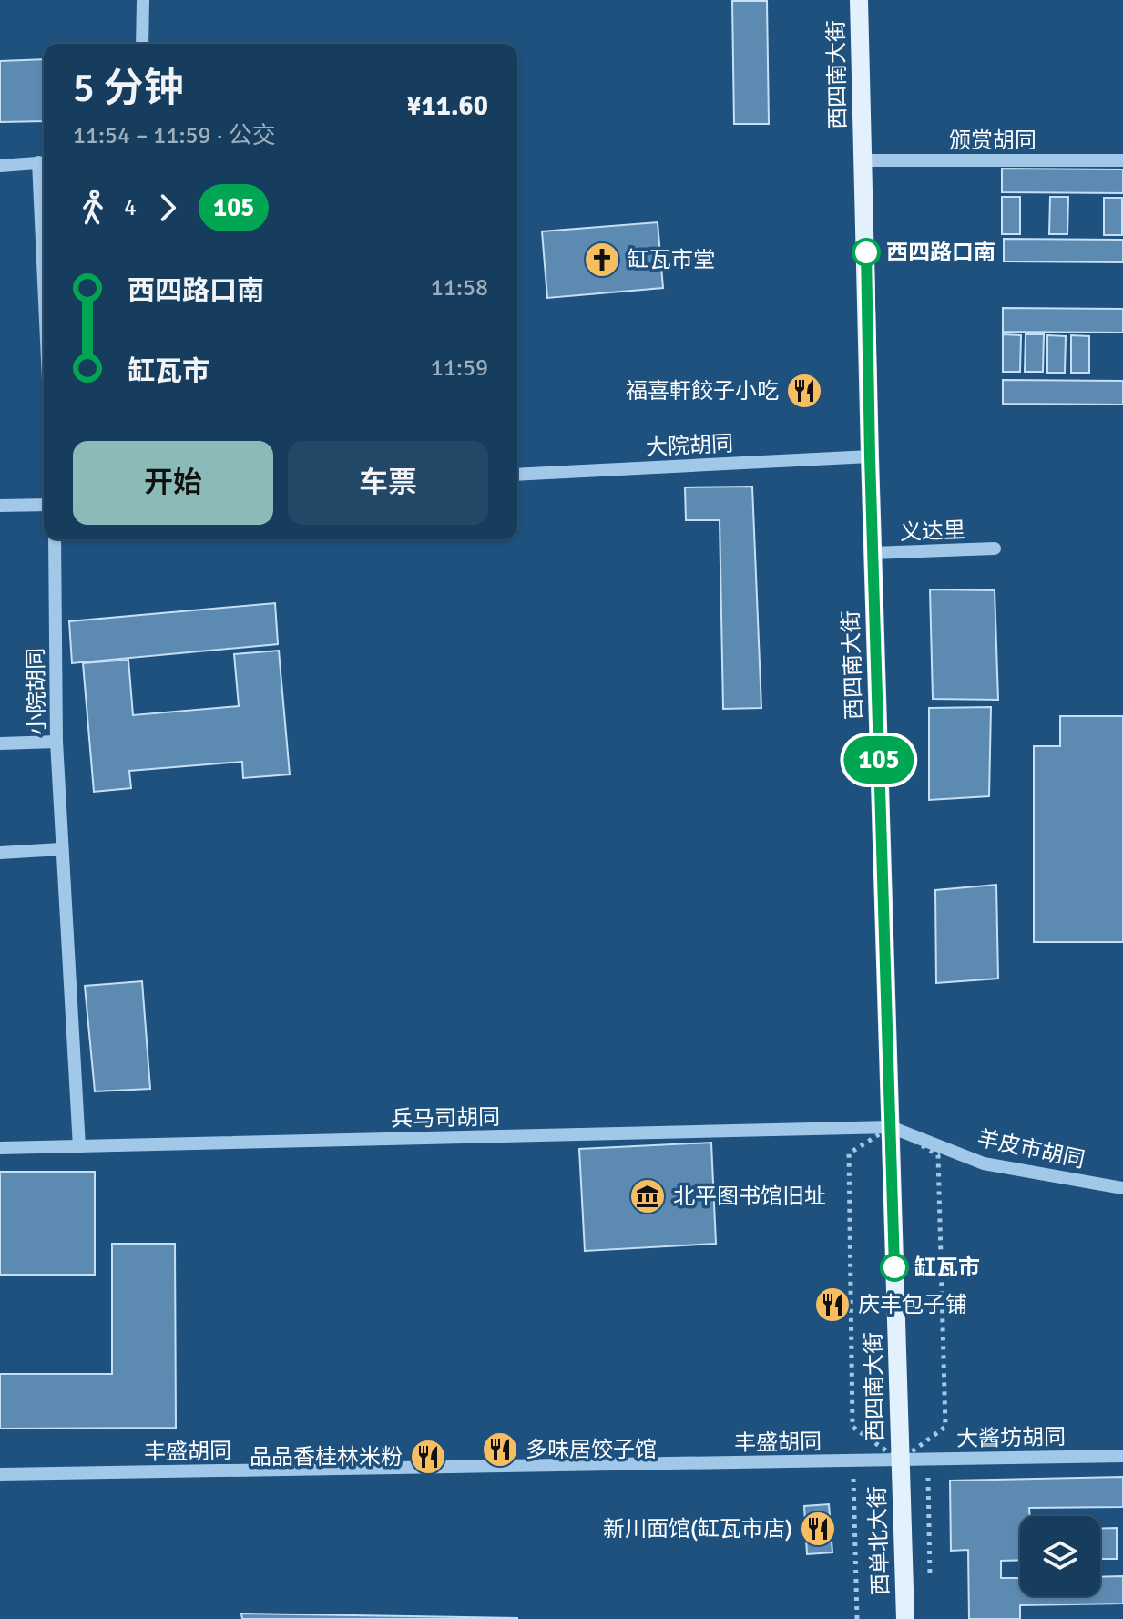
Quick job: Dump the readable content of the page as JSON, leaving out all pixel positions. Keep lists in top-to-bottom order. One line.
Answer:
{"streets":{"main road":["西四南大街","西单北大街"],"street":["颁赏胡同","大院胡同","义达里","小院胡同","兵马司胡同","羊皮市胡同","大酱坊胡同","丰盛胡同"]},"crossings":[["西四南大街","颁赏胡同"],["西四南大街","大院胡同"],["西四南大街","义达里"],["西四南大街","兵马司胡同"],["西四南大街","羊皮市胡同"],["西四南大街","大酱坊胡同"],["西四南大街","丰盛胡同"],["西四南大街","西单北大街"],["小院胡同","兵马司胡同"],["兵马司胡同","羊皮市胡同"],["大酱坊胡同","丰盛胡同"],["大酱坊胡同","西单北大街"],["丰盛胡同","西单北大街"]],"places":{"other":["西四路口南","缸瓦市"],"church":["缸瓦市堂"],"restaurant":["福喜軒餃子小吃","庆丰包子铺","多味居饺子馆","品品香桂林米粉","新川面馆(缸瓦市店)"],"museum":["北平图书馆旧址"]},"lines":["bus line 105"],"page":{"on_map":"105","heading":["5 分钟","11:54 – 11:59 · 公交","¥11.60"],"legs":["4","105"],"list":[{"name":"西四路口南","value":"11:58"},{"name":"缸瓦市","value":"11:59"}],"buttons":["开始","车票"]}}
